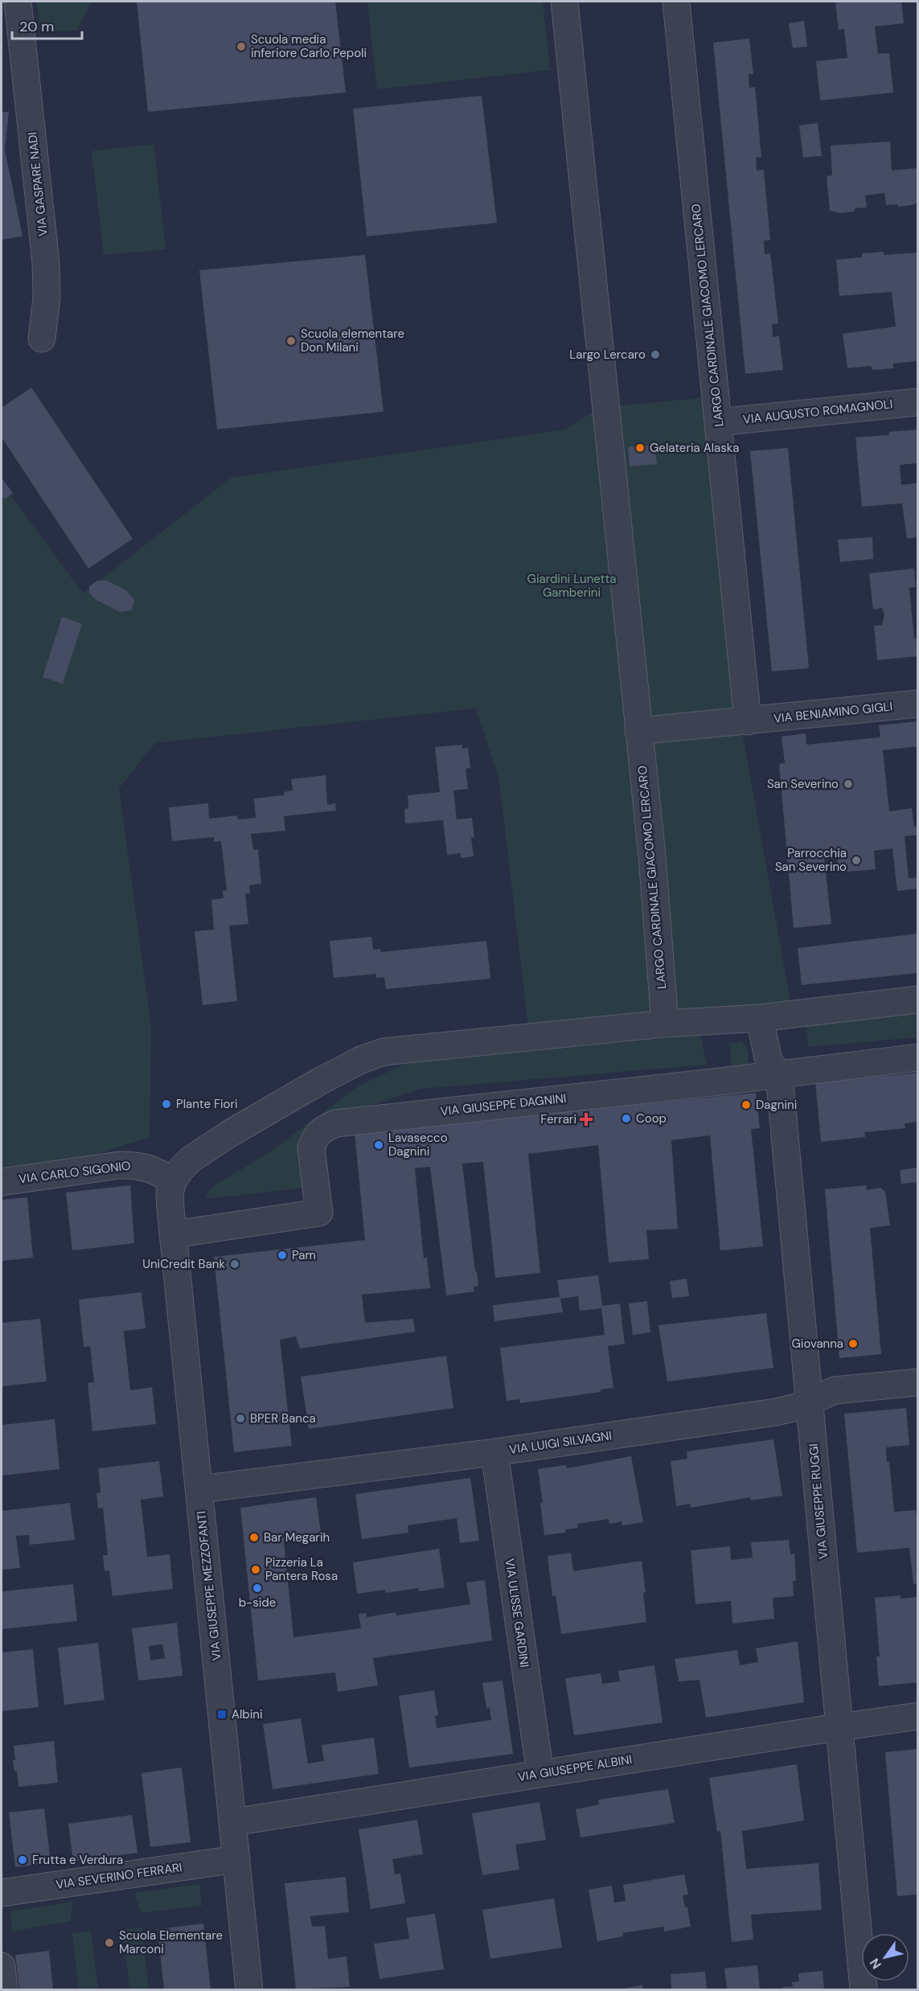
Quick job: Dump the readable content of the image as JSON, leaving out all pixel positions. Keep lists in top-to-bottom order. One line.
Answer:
{"streets":{"street":["VIA GASPARE NADI","LARGO CARDINALE GIACOMO LERCARO","VIA AUGUSTO ROMAGNOLI","VIA BENIAMINO GIGLI","VIA GIUSEPPE DAGNINI","VIA CARLO SIGONIO","VIA LUIGI SILVAGNI","VIA GIUSEPPE RUGGI","VIA GIUSEPPE MEZZOFANTI","VIA ULISSE GARDINI","VIA GIUSEPPE ALBINI","VIA SEVERINO FERRARI"]},"crossings":[["LARGO CARDINALE GIACOMO LERCARO","VIA AUGUSTO ROMAGNOLI"],["LARGO CARDINALE GIACOMO LERCARO","VIA BENIAMINO GIGLI"],["VIA GIUSEPPE DAGNINI","VIA GIUSEPPE RUGGI"],["VIA GIUSEPPE DAGNINI","VIA GIUSEPPE MEZZOFANTI"],["VIA CARLO SIGONIO","VIA GIUSEPPE MEZZOFANTI"],["VIA LUIGI SILVAGNI","VIA GIUSEPPE RUGGI"],["VIA LUIGI SILVAGNI","VIA GIUSEPPE MEZZOFANTI"],["VIA LUIGI SILVAGNI","VIA ULISSE GARDINI"],["VIA GIUSEPPE RUGGI","VIA GIUSEPPE ALBINI"],["VIA GIUSEPPE MEZZOFANTI","VIA GIUSEPPE ALBINI"],["VIA GIUSEPPE MEZZOFANTI","VIA SEVERINO FERRARI"],["VIA ULISSE GARDINI","VIA GIUSEPPE ALBINI"]],"parks":["Giardini Lunetta Gamberini"],"places":{"other":["Scuola media inferiore Carlo Pepoli","Scuola elementare Don Milani","Largo Lercaro","Gelateria Alaska","San Severino","Parrocchia San Severino","Plante Fiori","Dagnini","Coop","Lavasecco Dagnini","Pam","UniCredit Bank","Giovanna","BPER Banca","Bar Megarih","Pizzeria La Pantera Rosa","b-side","Frutta e Verdura","Scuola Elementare Marconi"],"health":["Ferrari"],"transit":["Albini"]},"scale_bar":"20 m","north":"bottom left"}
